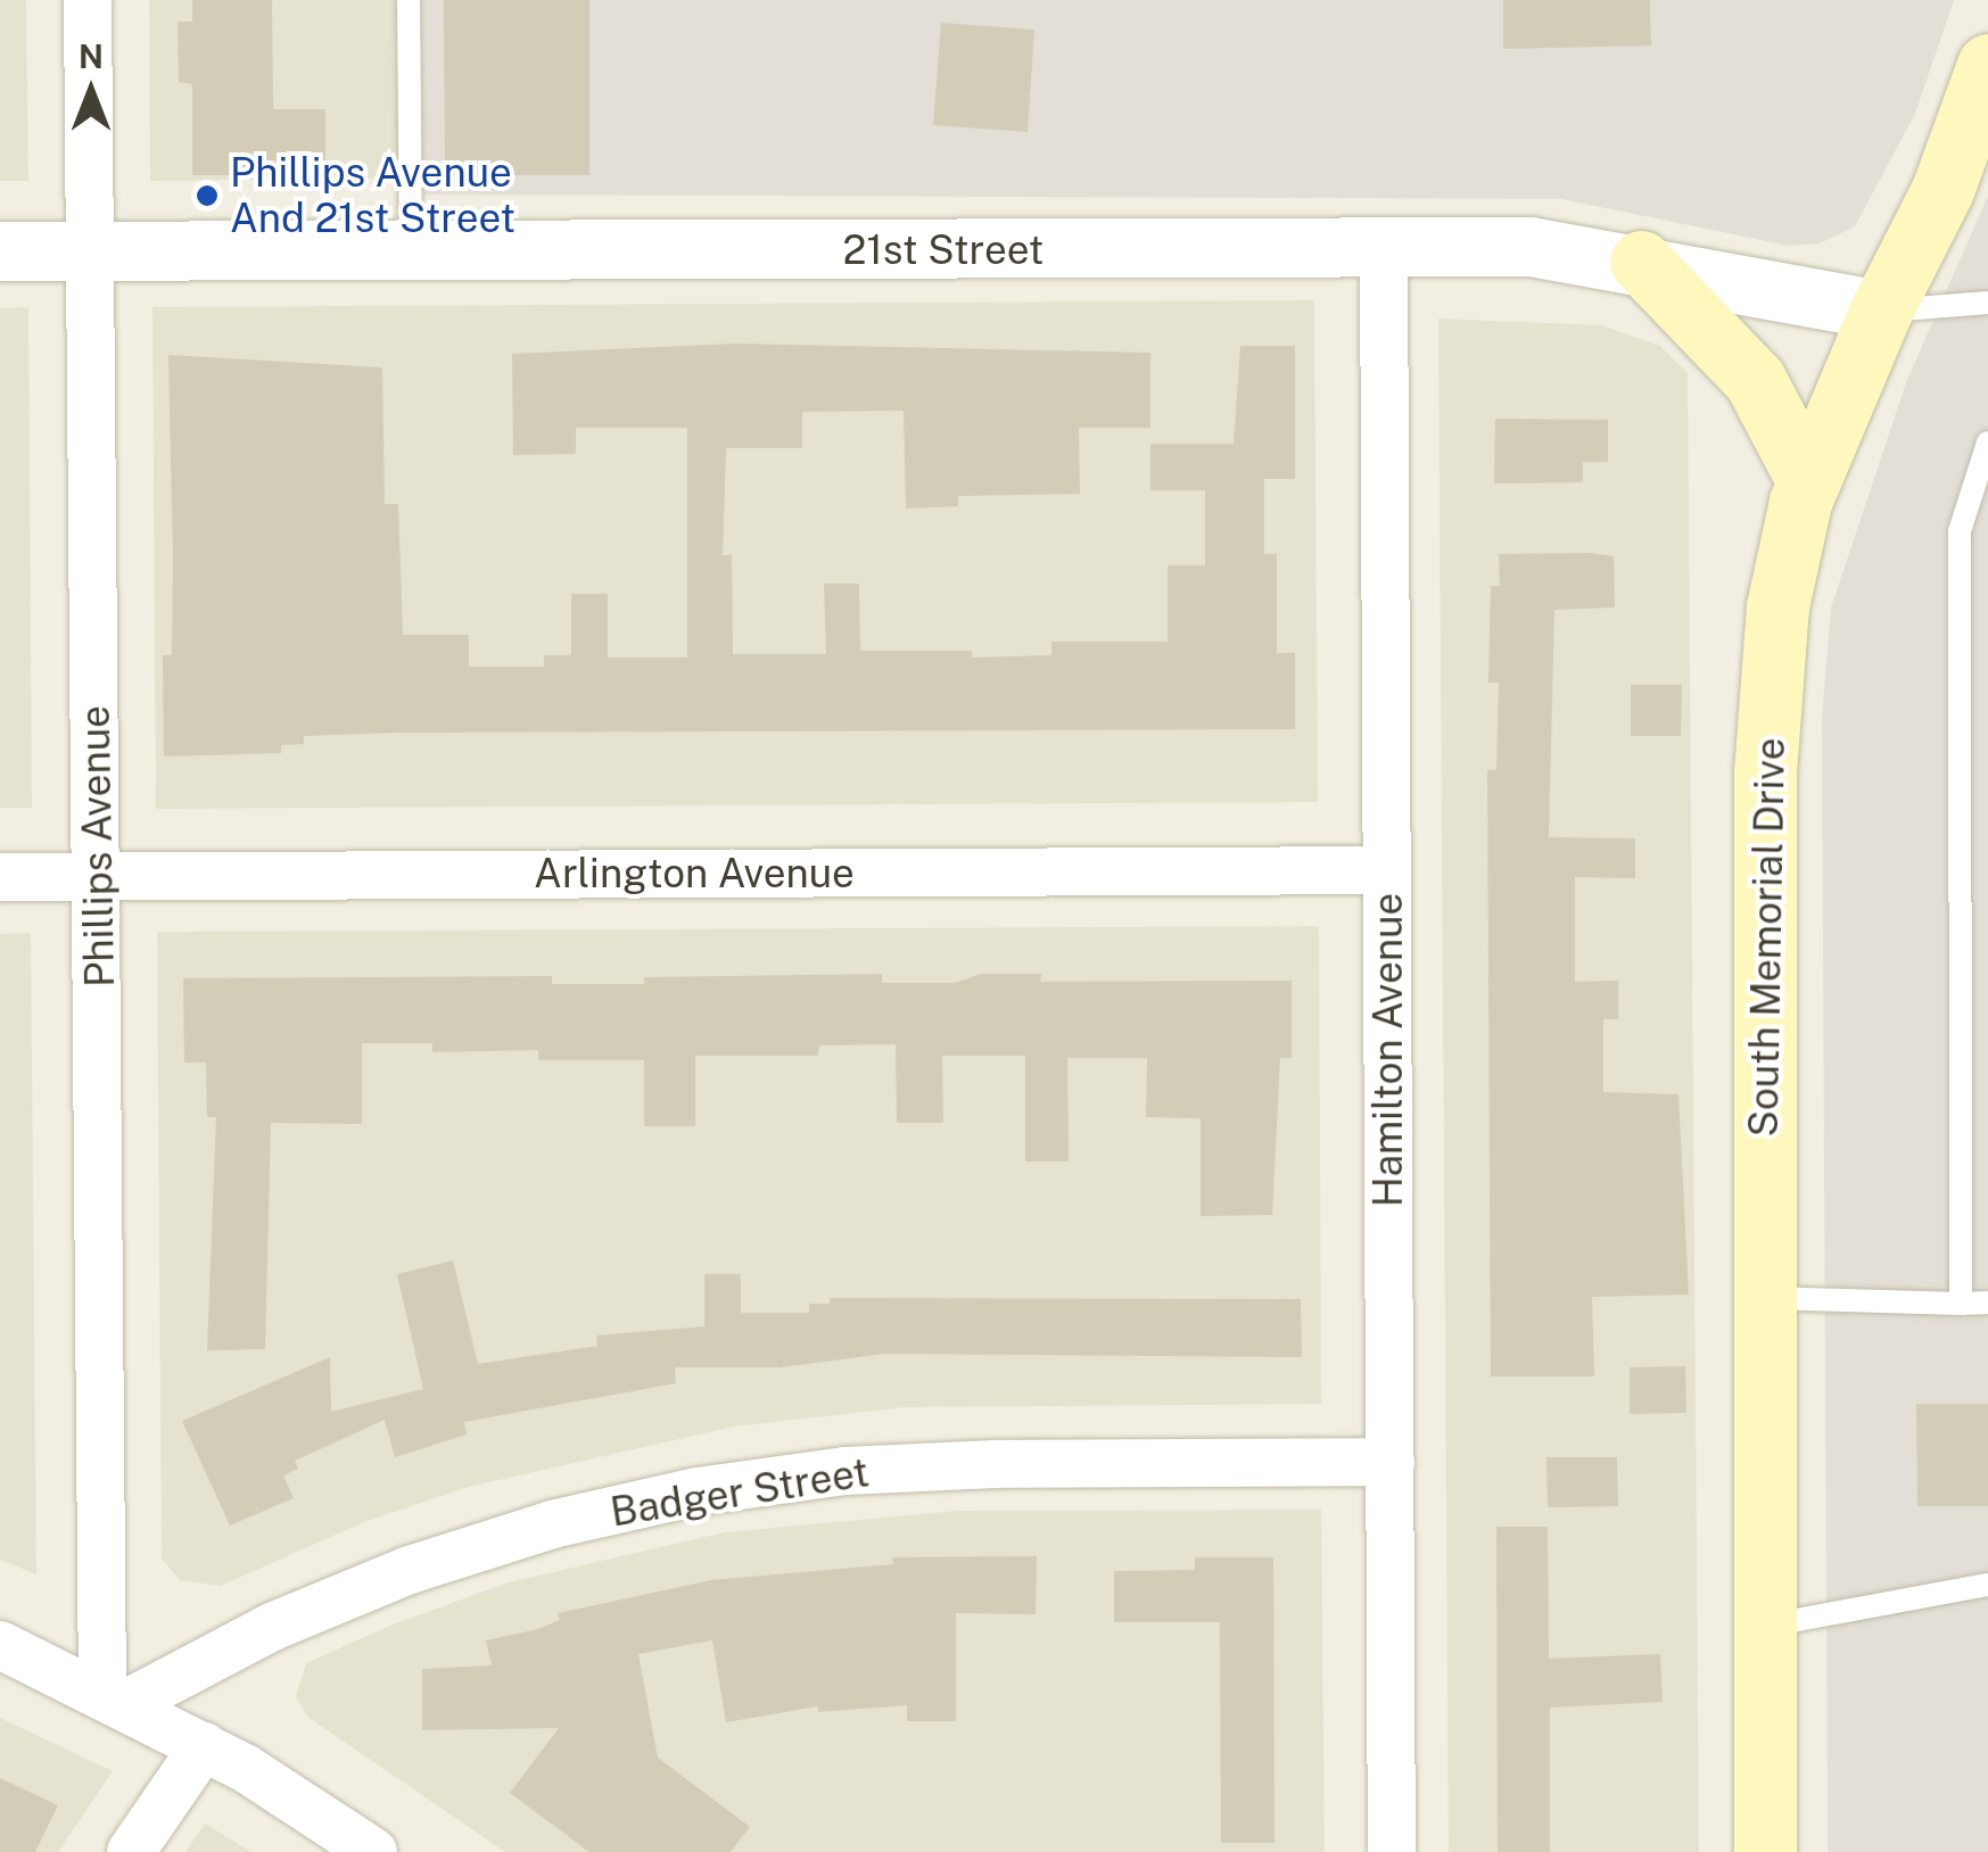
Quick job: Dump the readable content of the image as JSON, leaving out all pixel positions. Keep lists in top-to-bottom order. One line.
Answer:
{"streets":{"main road":["South Memorial Drive"],"street":["21st Street","Phillips Avenue","Arlington Avenue","Hamilton Avenue","Badger Street"]},"crossings":[["21st Street","Phillips Avenue"],["21st Street","South Memorial Drive"],["21st Street","Hamilton Avenue"],["Phillips Avenue","Arlington Avenue"],["Phillips Avenue","Badger Street"],["Arlington Avenue","Hamilton Avenue"],["Hamilton Avenue","Badger Street"]],"places":["Phillips Avenue And 21st Street"],"north":"top"}
